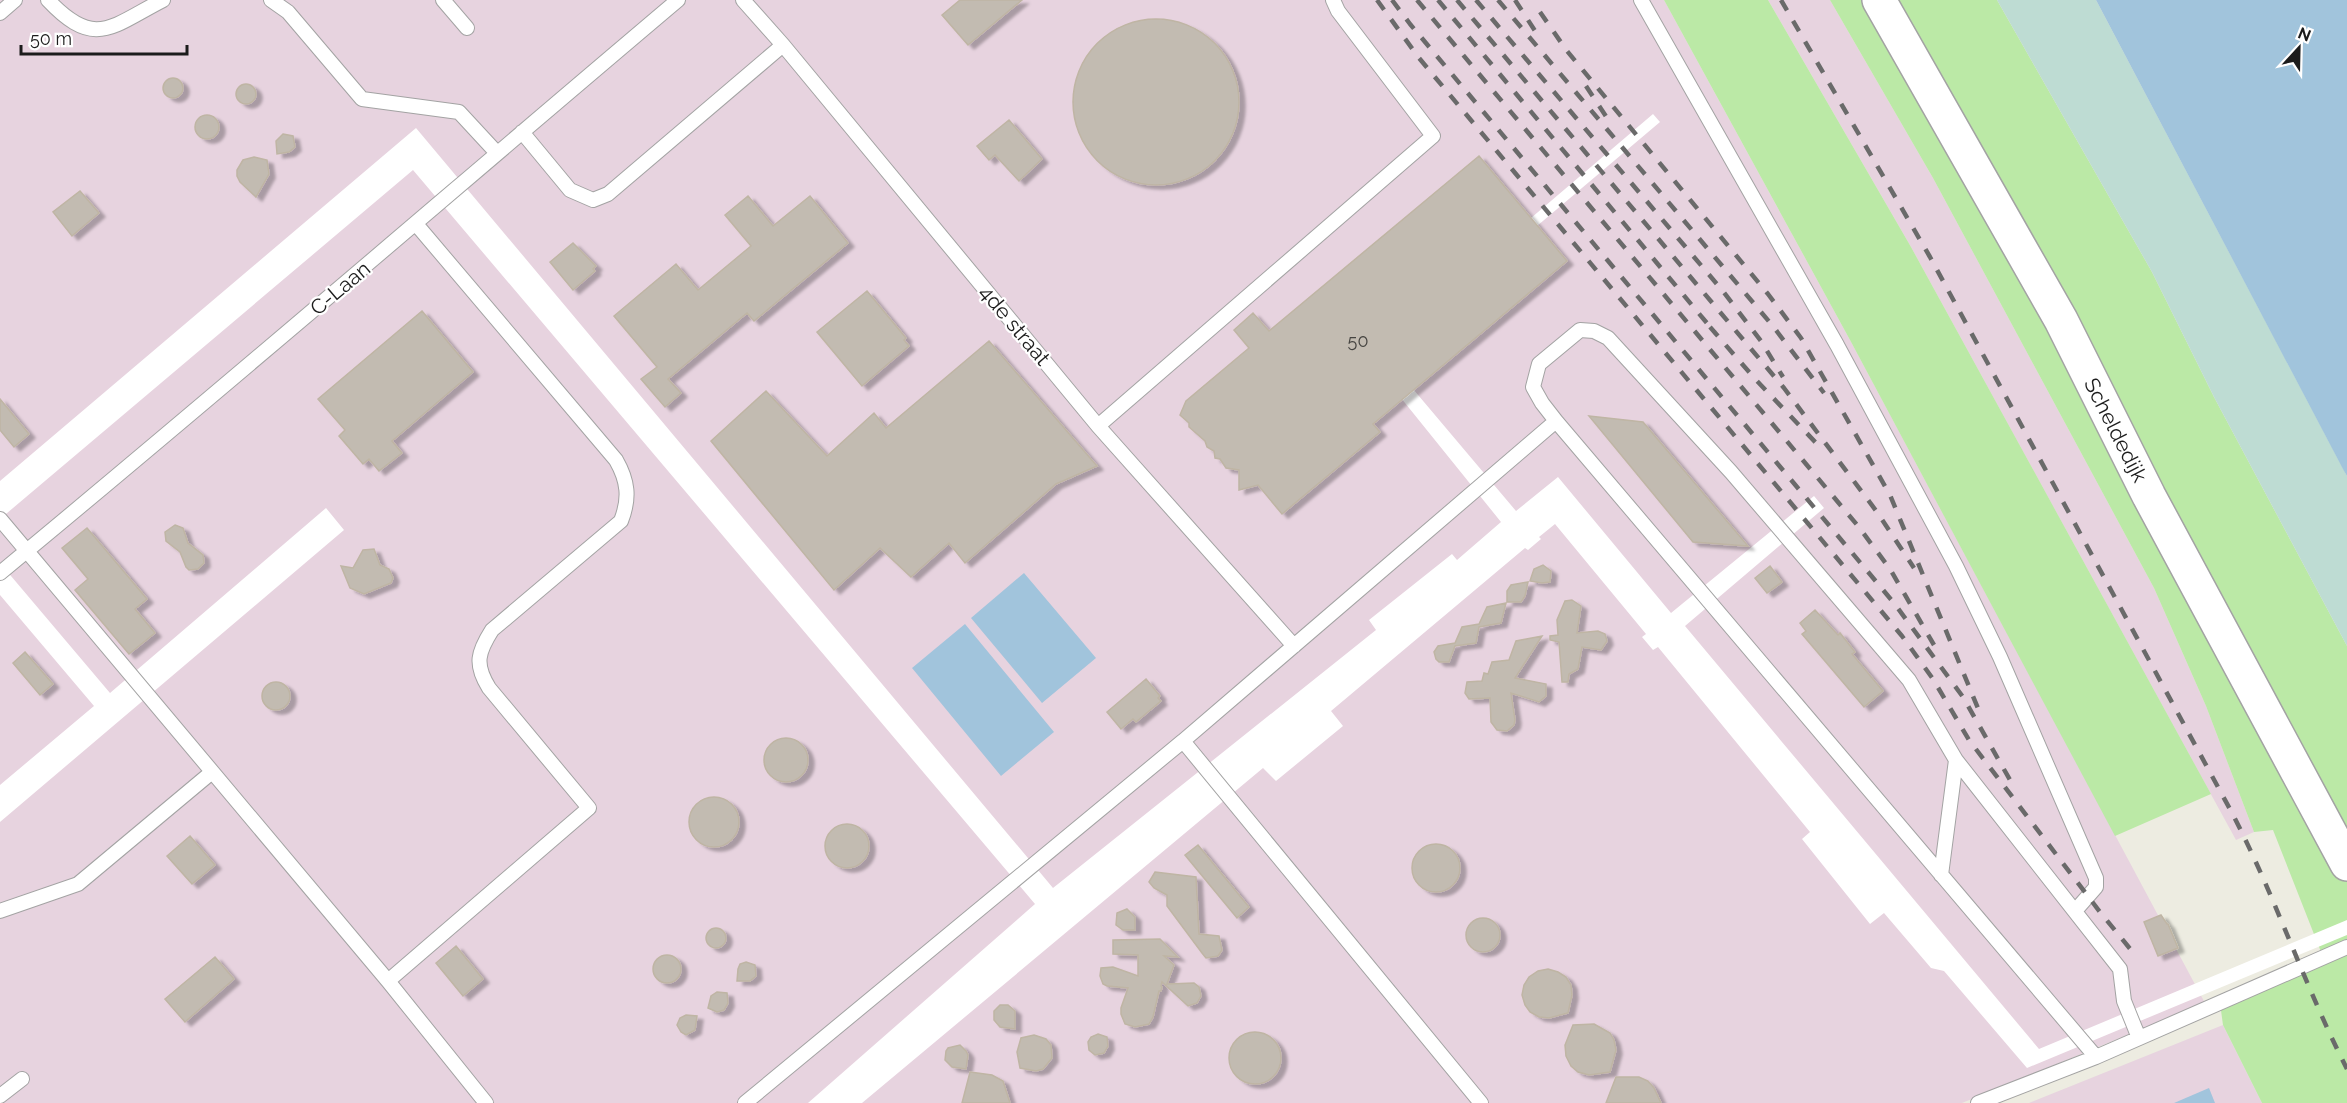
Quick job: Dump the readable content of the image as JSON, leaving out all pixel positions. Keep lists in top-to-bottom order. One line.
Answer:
{"streets":{"street":["Scheldedijk"],"lane":["C-Laan","4de straat"]},"house_numbers":["50"],"scale_bar":"50 m","north":"top"}
